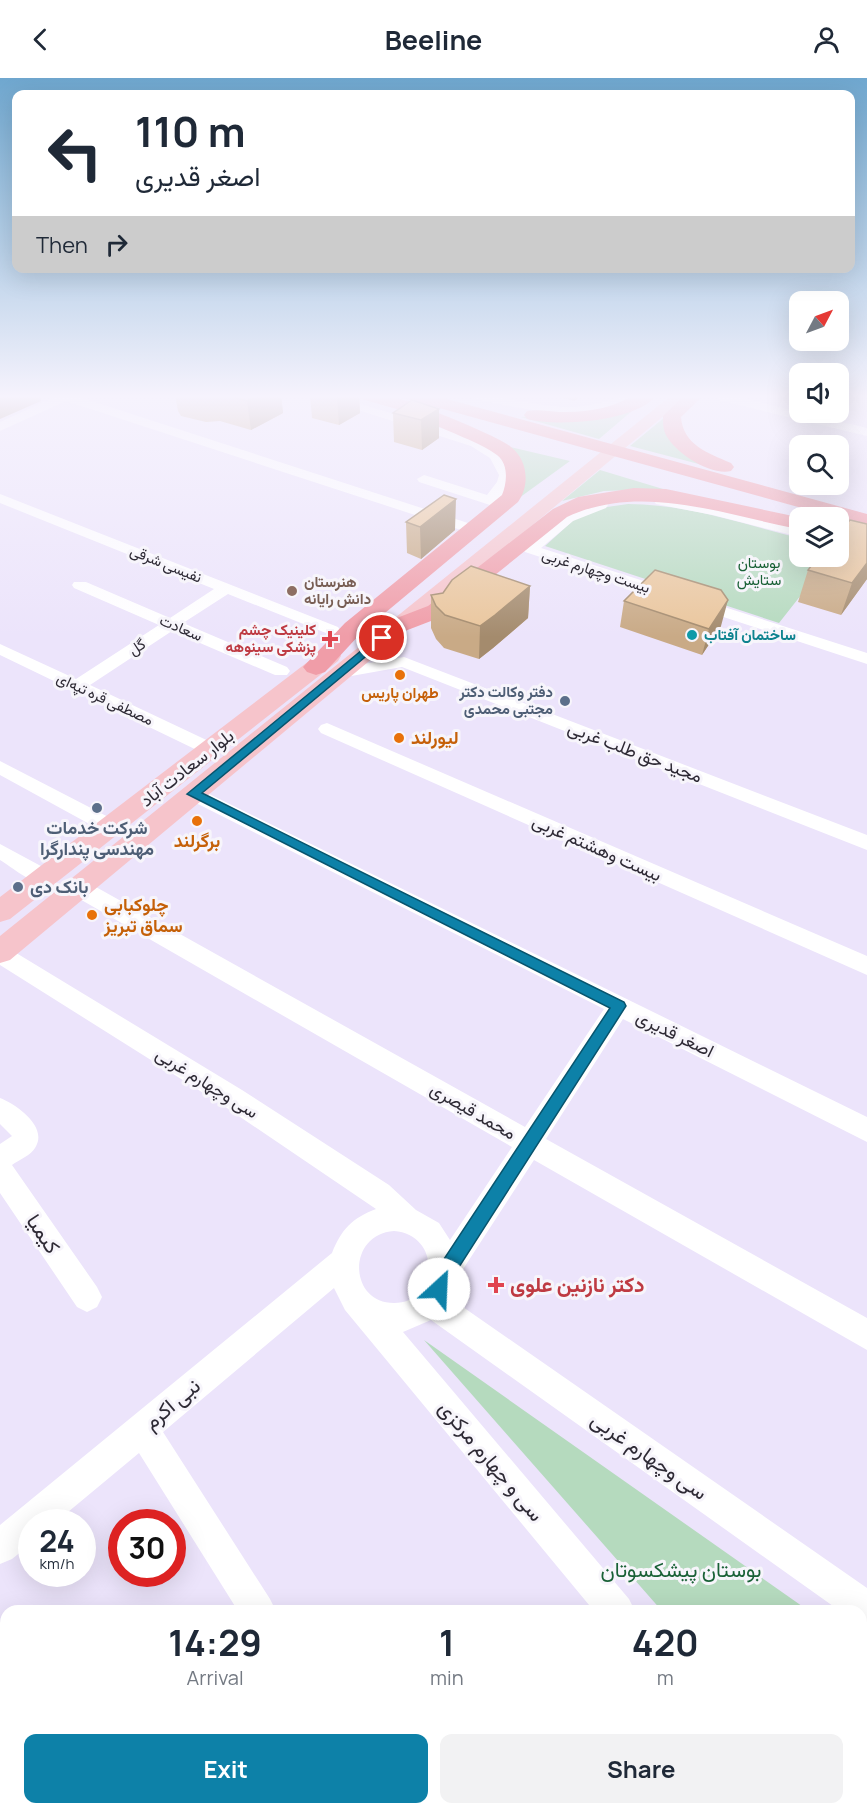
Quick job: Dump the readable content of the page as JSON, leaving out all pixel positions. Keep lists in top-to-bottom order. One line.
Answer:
{"streets":{"main road":["بلوار سعادت آباد"],"street":["نفیسی شرقی","بیست وچهارم غربی","سعادت","گل","مصطفی قره تپه‌ای","مجید حق طلب غربی","بیست وهشتم غربی","اصغر قدیری","سی وچهارم غربی","محمد قیصری","کیمیا","نبی اکرم","سی و چهارم مرکزی"]},"crossings":[["نفیسی شرقی","گل"],["سعادت","گل"],["گل","مصطفی قره تپه‌ای"],["مصطفی قره تپه‌ای","بلوار سعادت آباد"],["مجید حق طلب غربی","بلوار سعادت آباد"],["بلوار سعادت آباد","اصغر قدیری"],["بلوار سعادت آباد","سی وچهارم غربی"],["بلوار سعادت آباد","محمد قیصری"],["سی وچهارم غربی","نبی اکرم"],["سی وچهارم غربی","سی و چهارم مرکزی"],["نبی اکرم","سی و چهارم مرکزی"]],"parks":["بوستان ستایش","بوستان پیشکسوتان"],"places":{"other":["هنرستان دانش رایانه","ساختمان آفتاب","طهران پاریس","دفتر وکالت دکتر مجتبی محمدی","لیورلند","شرکت خدمات مهندسى پندارگرا","برگرلند","بانک دی","چلوکبابی سماق تبریز"],"health":["کلینیک چشم پزشکی سینوهه","دکتر نازنین علوی"]},"north":"top right","page":{"header":"Beeline","turn":["110 m","اصغر قدیری"],"then":"Then","speed":"24 km/h","limit":"30","eta":["14:29","Arrival","1","min","420","m"],"buttons":["Exit","Share"]}}
